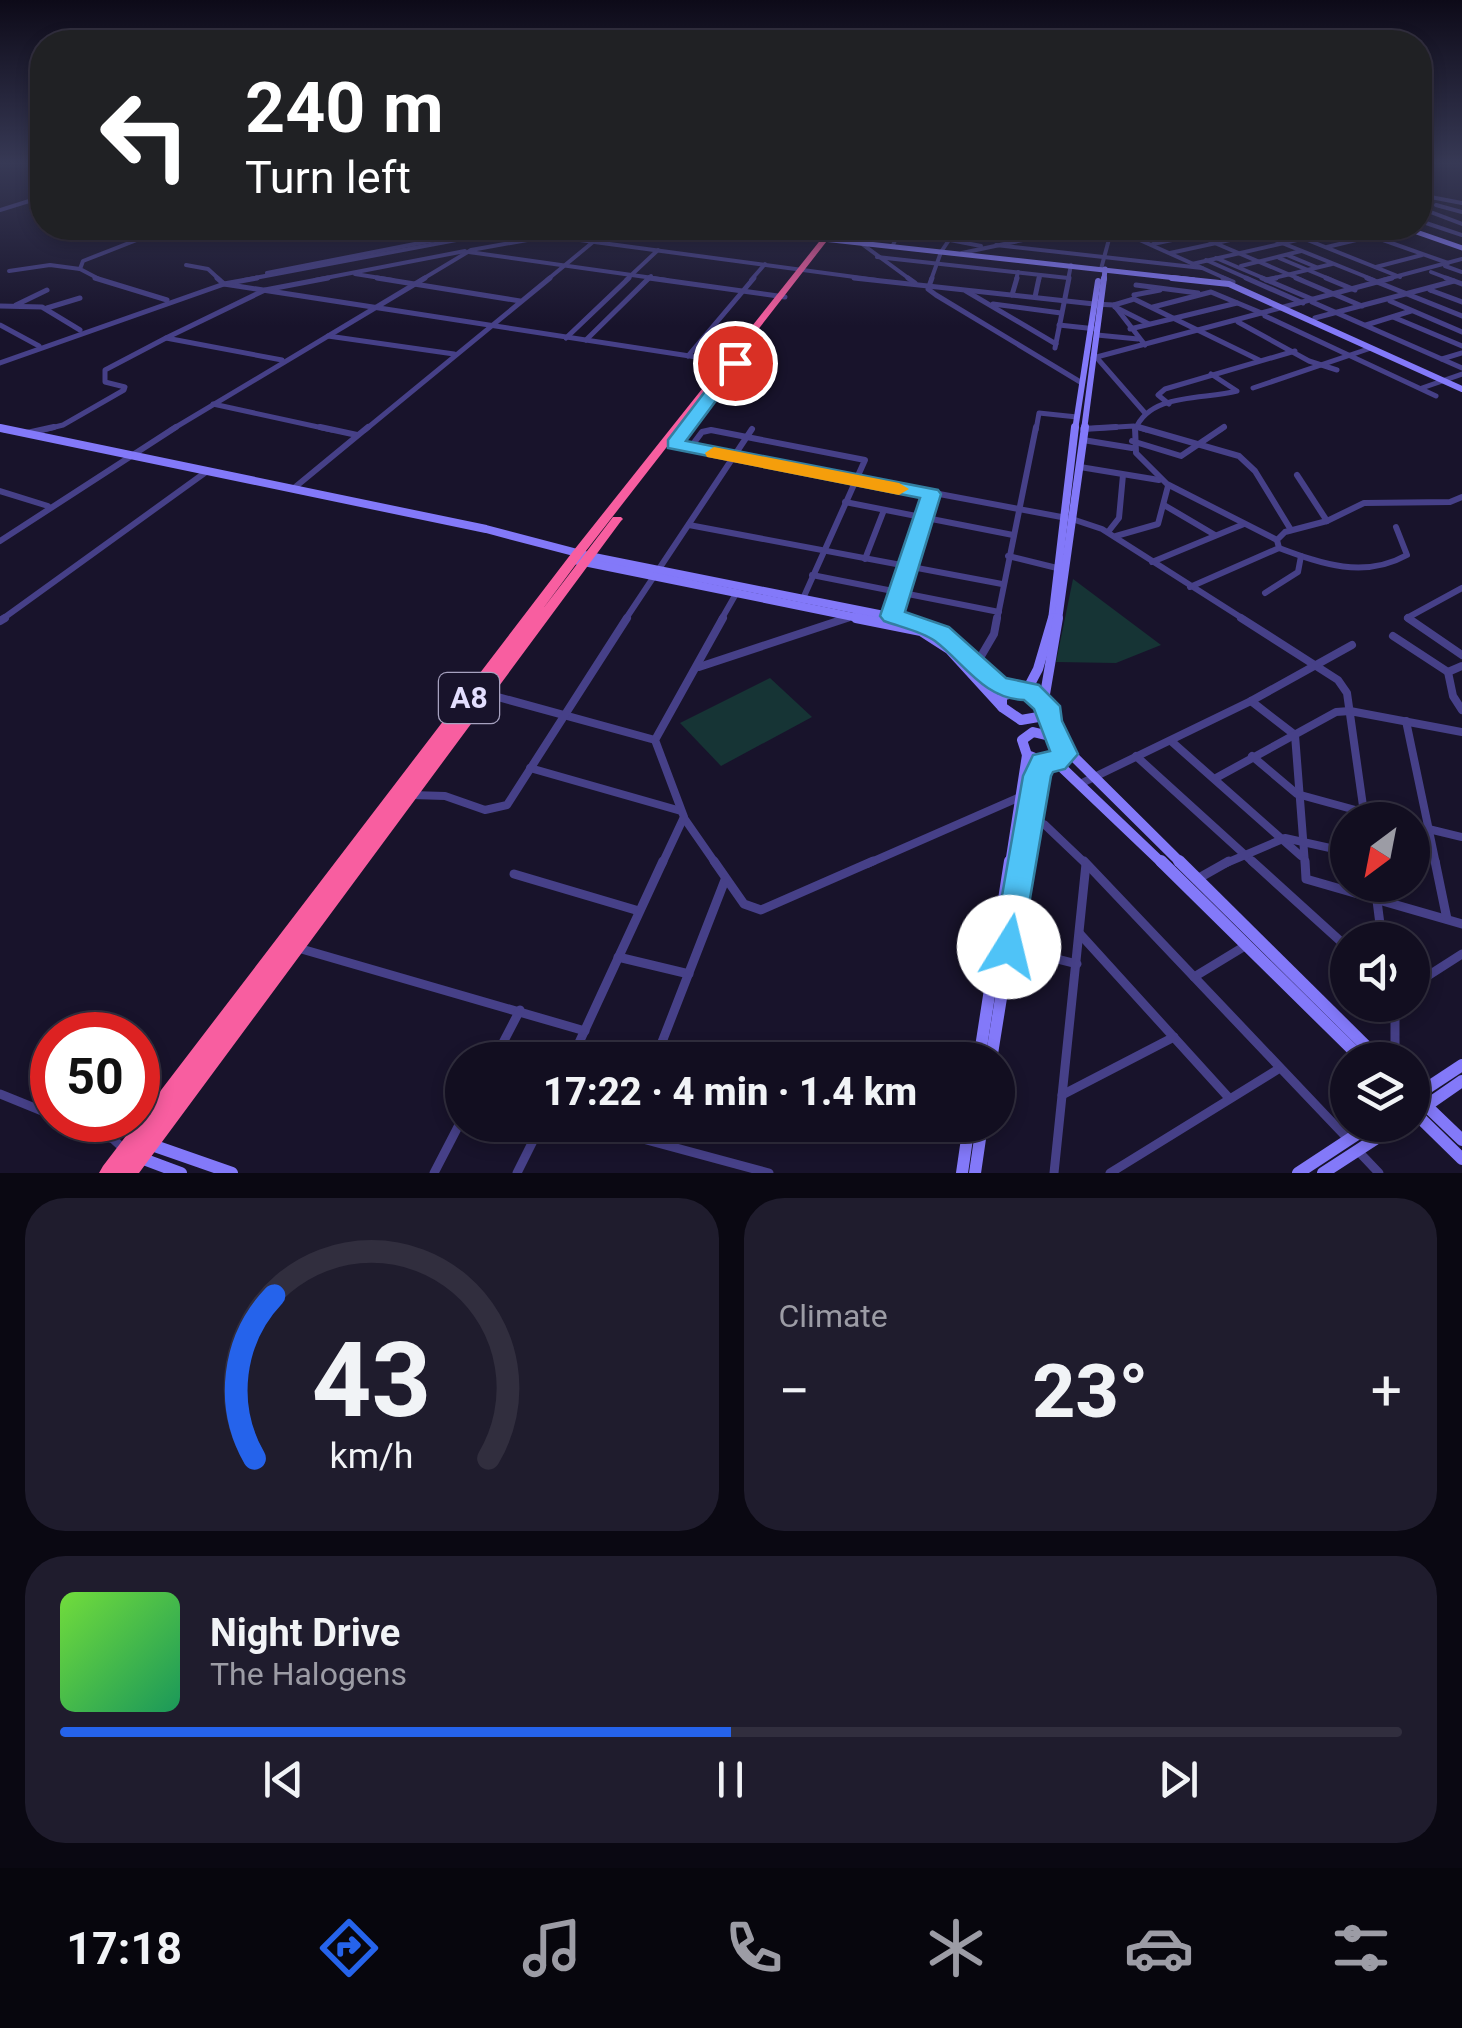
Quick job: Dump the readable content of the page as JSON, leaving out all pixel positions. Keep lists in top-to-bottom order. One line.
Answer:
{"streets":{"highway":["A8"]},"north":"bottom left","page":{"turn":["240 m","Turn left"],"limit":"50","trip":"17:22 · 4 min · 1.4 km","tile":"Climate","heat":["−","23°","+"],"song":["Night Drive","The Halogens"],"tabs":"17:18","gauge":["43","km/h"]}}
